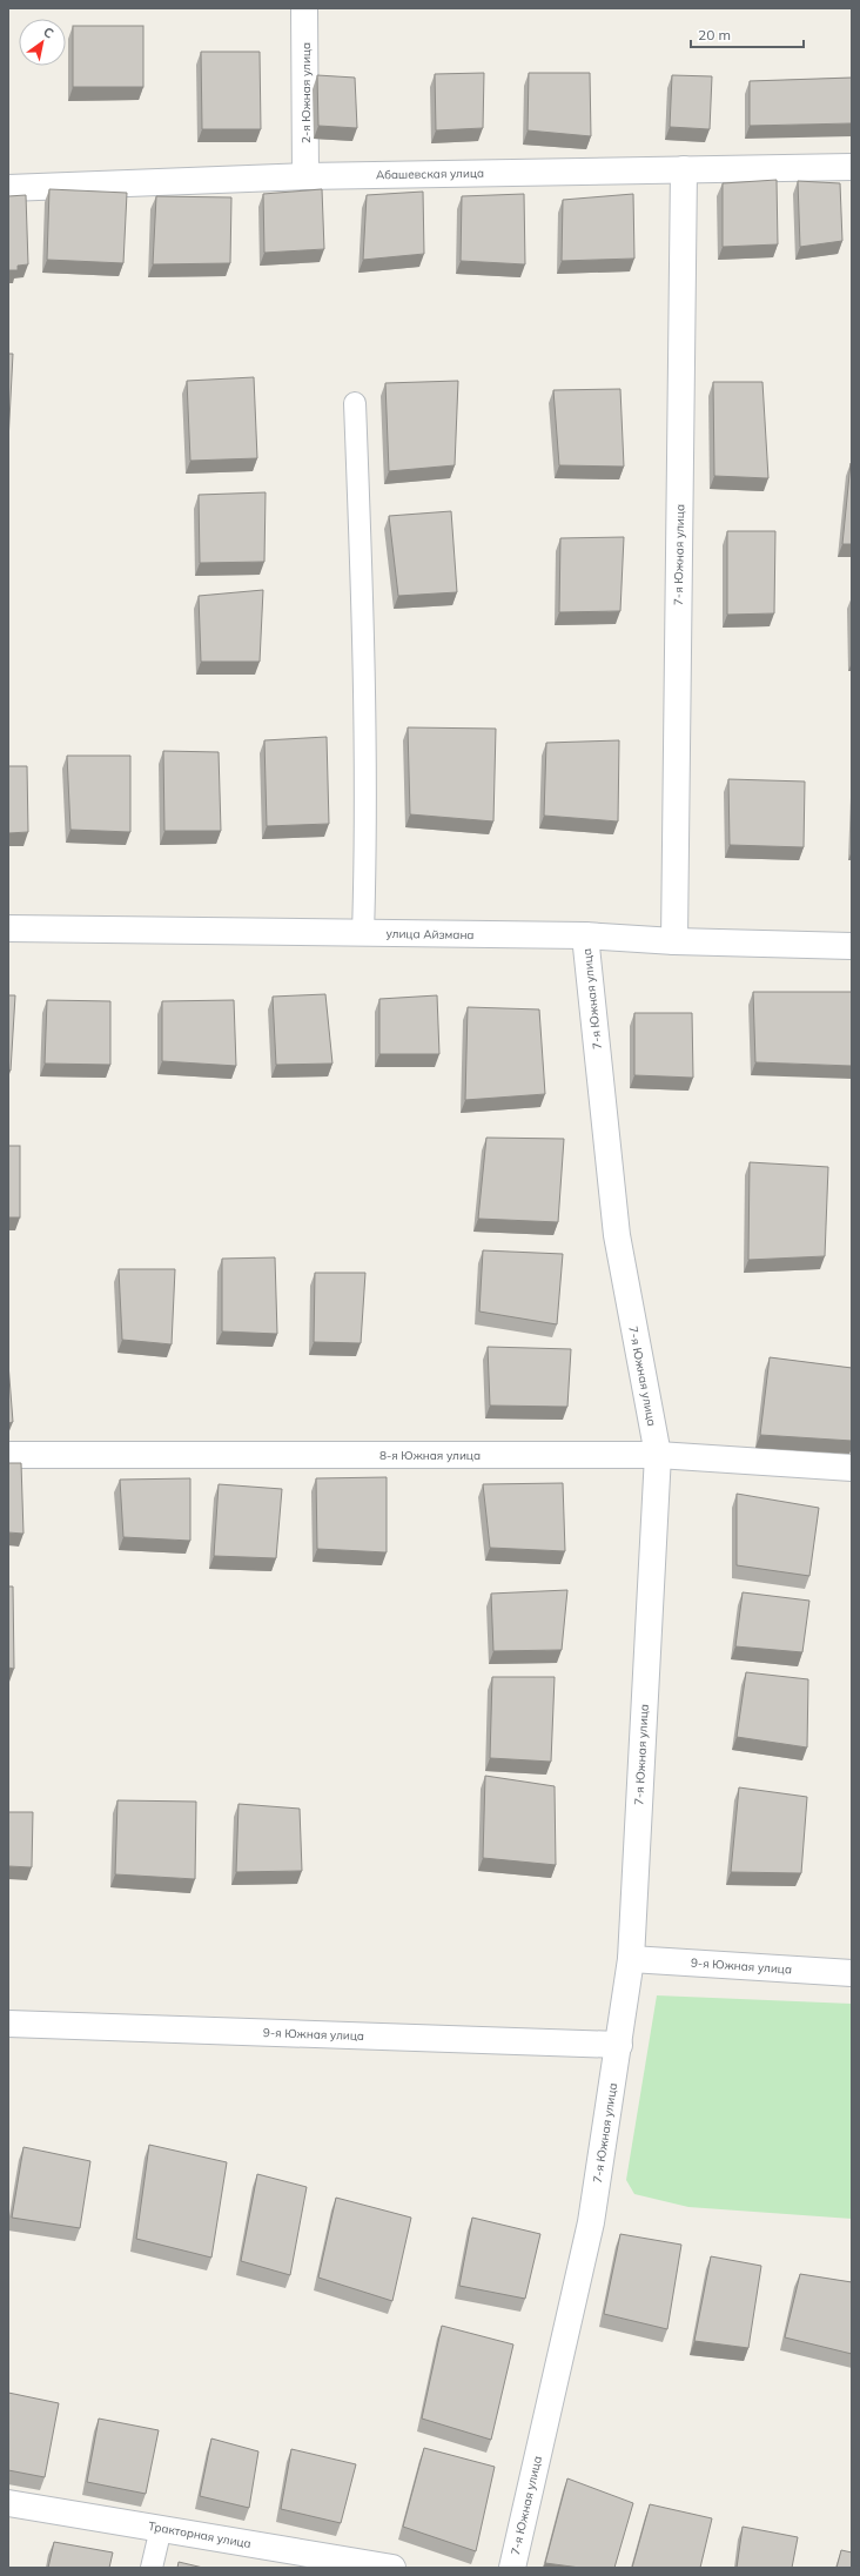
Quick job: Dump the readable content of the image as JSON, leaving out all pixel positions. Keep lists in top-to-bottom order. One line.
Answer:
{"streets":{"street":["2-я Южная улица","Абашевская улица","7-я Южная улица","улица Айзмана","8-я Южная улица","9-я Южная улица","Тракторная улица"]},"crossings":[["2-я Южная улица","Абашевская улица"],["Абашевская улица","7-я Южная улица"],["7-я Южная улица","улица Айзмана"],["7-я Южная улица","8-я Южная улица"],["7-я Южная улица","9-я Южная улица"]],"scale_bar":"20 m","north":"top right"}
